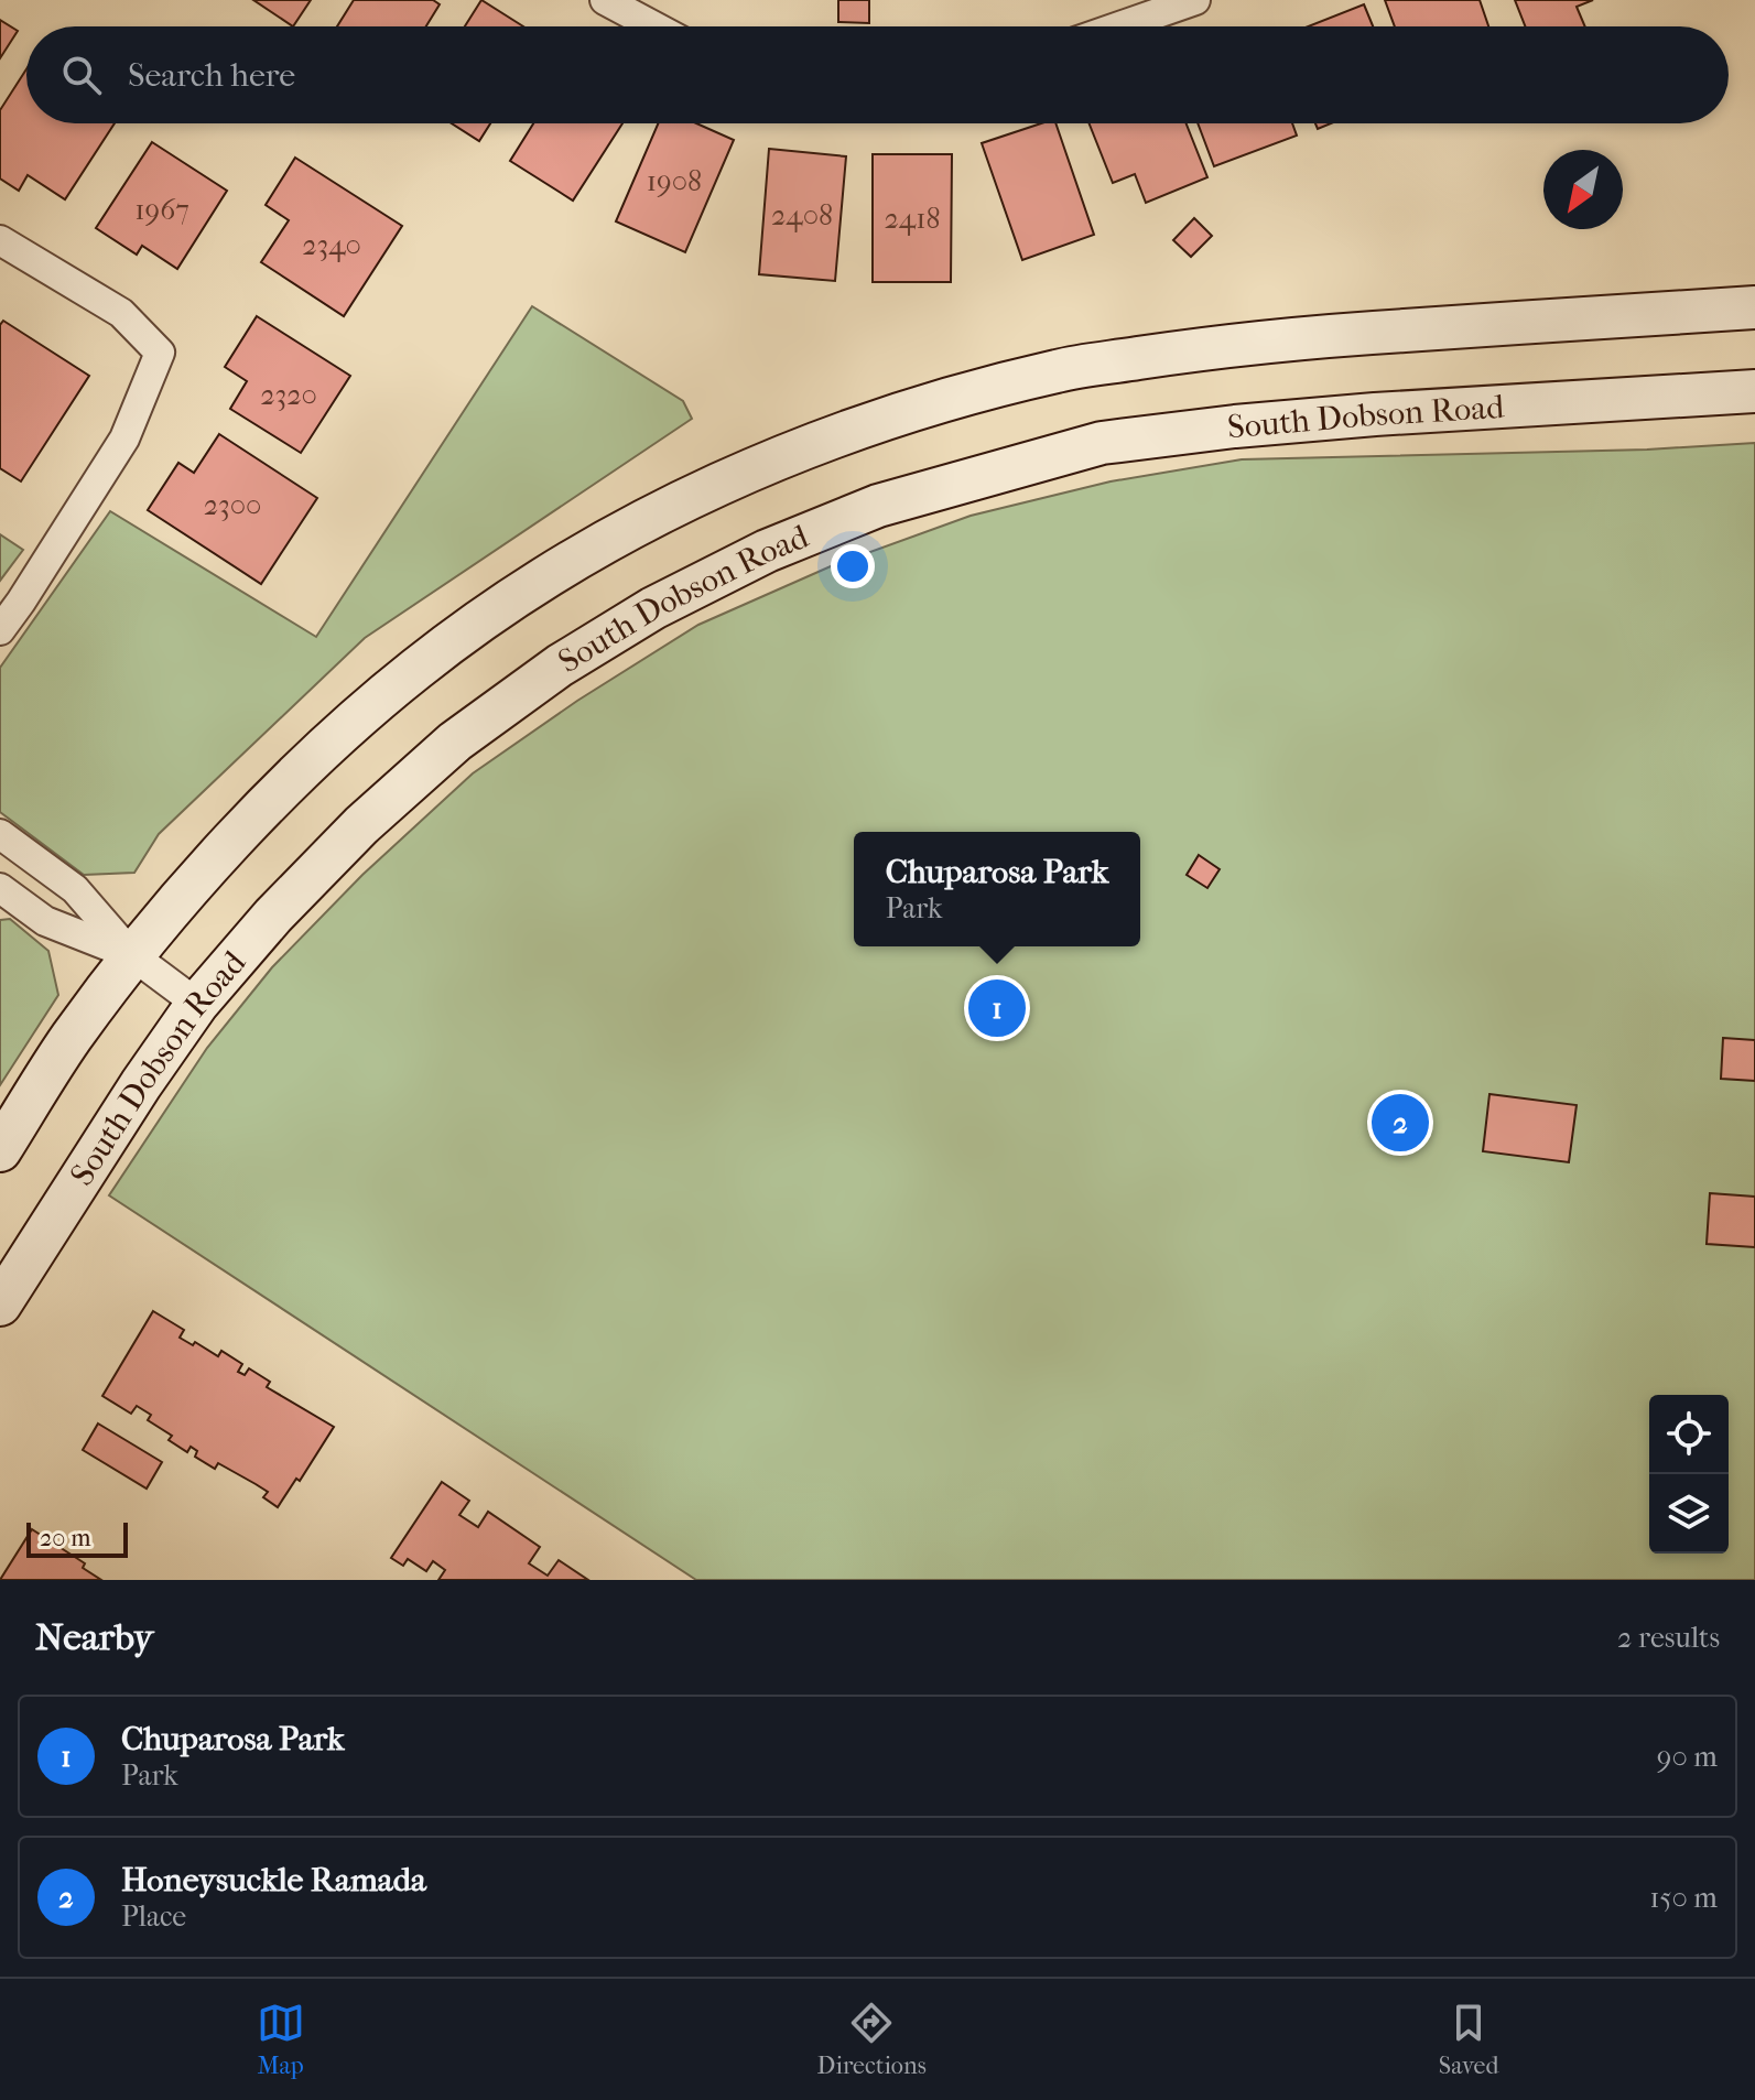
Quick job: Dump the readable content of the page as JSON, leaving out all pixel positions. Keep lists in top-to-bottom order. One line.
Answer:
{"streets":{"main road":["South Dobson Road"]},"house_numbers":["1908","1967","2408","2418","2340","2320","2300"],"scale_bar":"20 m","north":"bottom left","page":{"search":"Search here","popup":["Chuparosa Park","Park"],"pins":["1","2"],"scale":"20 m","heading":["Nearby","2 results"],"list":[{"mark":"1","name":"Chuparosa Park","note":"Park","value":"90 m"},{"mark":"2","name":"Honeysuckle Ramada","note":"Place","value":"150 m"}],"nav":["Map","Directions","Saved"]}}
